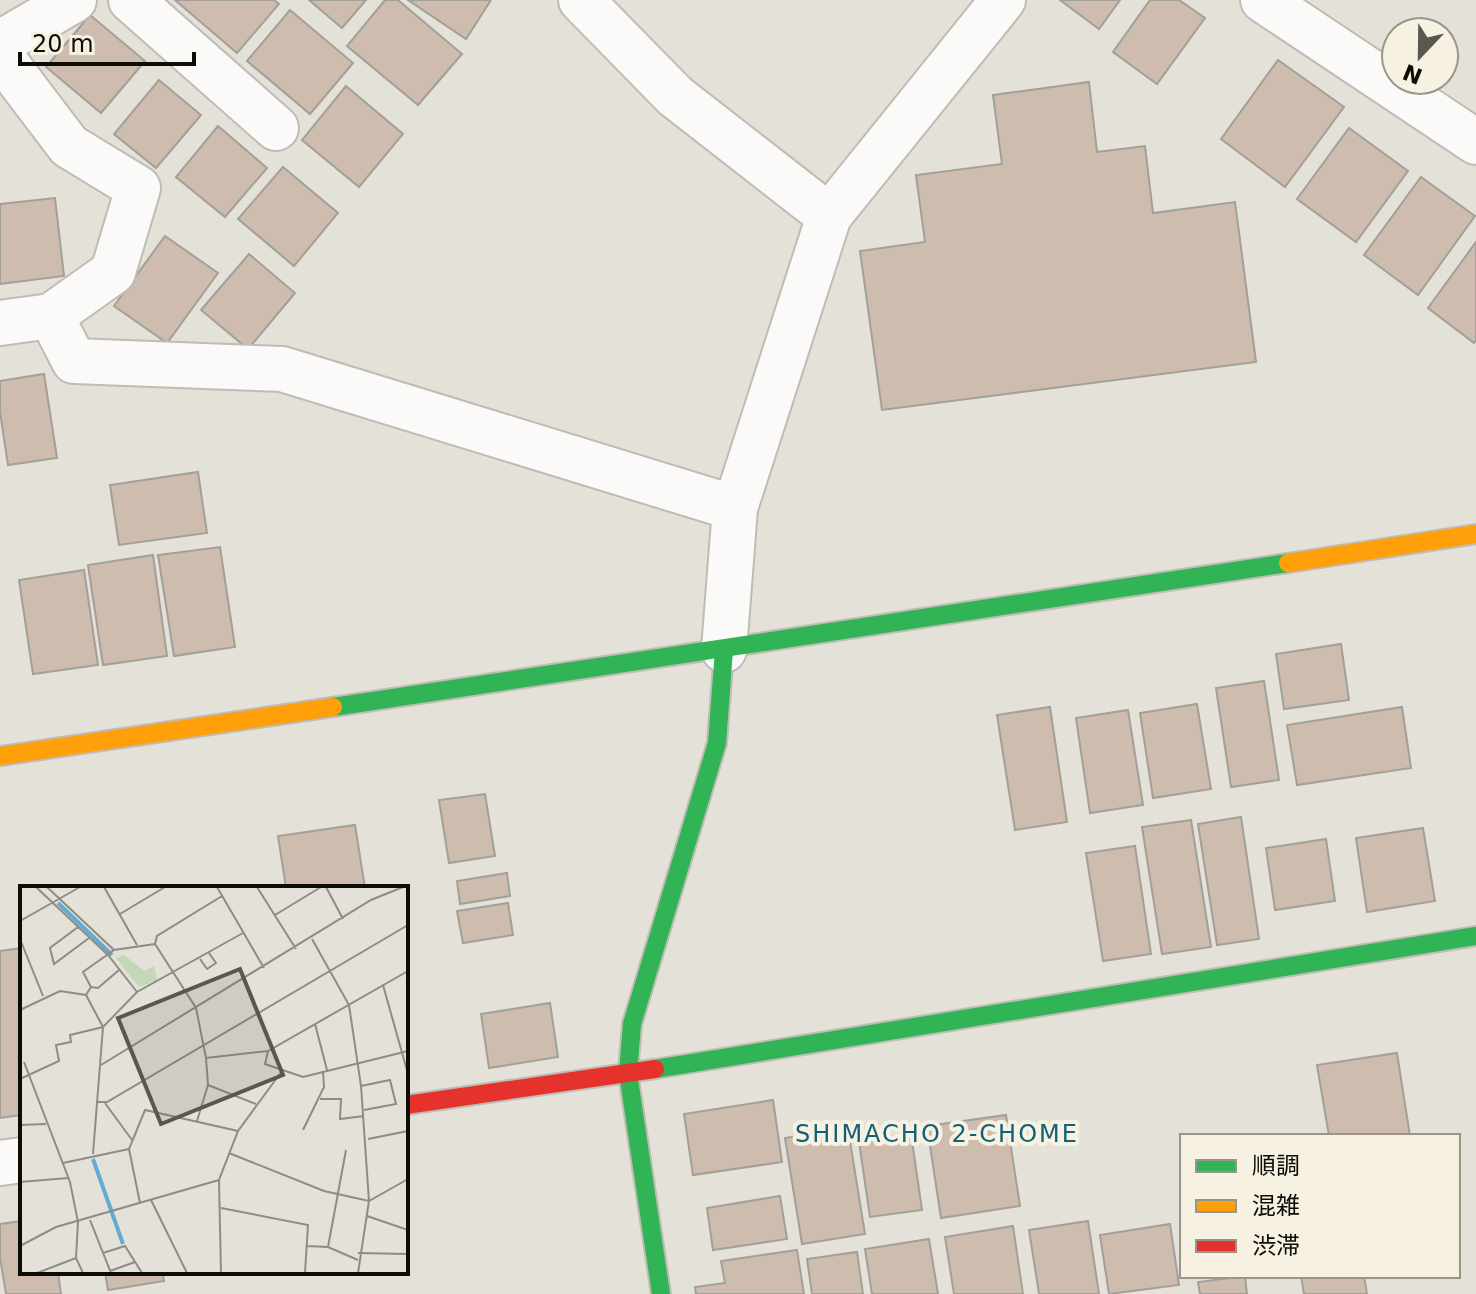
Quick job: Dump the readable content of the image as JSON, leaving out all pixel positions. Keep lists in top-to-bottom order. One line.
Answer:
{"districts":["SHIMACHO 2-CHOME"],"legend":["順調","混雑","渋滞"],"scale_bar":"20 m","north":"bottom"}
